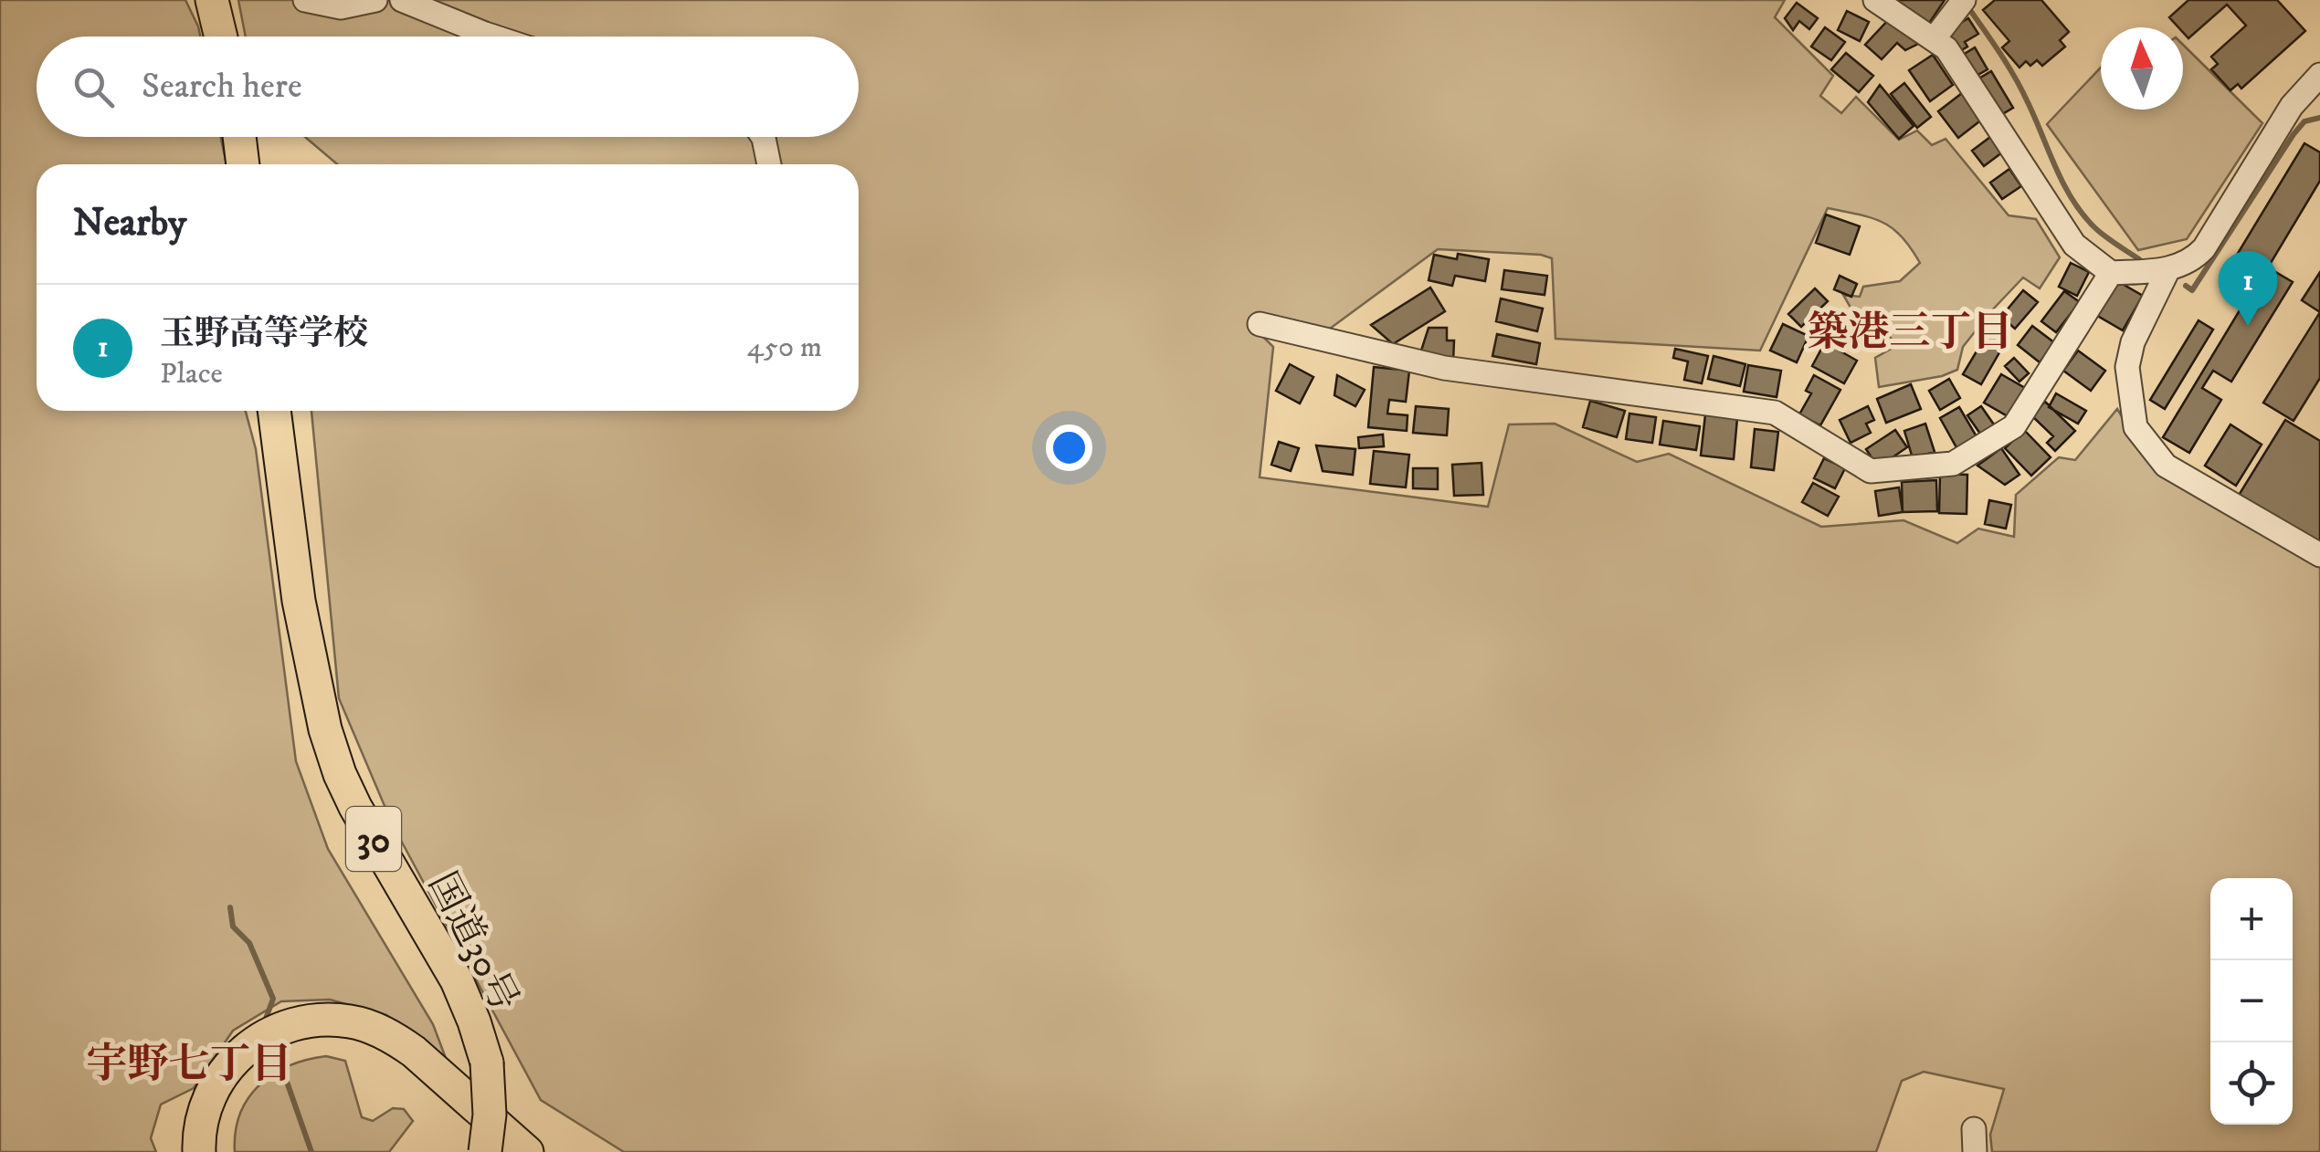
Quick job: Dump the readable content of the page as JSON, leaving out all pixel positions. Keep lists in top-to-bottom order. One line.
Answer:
{"streets":{"highway":["30","国道30号"]},"districts":["築港三丁目","宇野七丁目"],"north":"top","page":{"search":"Search here","heading":"Nearby","pins":"1","list":[{"mark":"1","name":"玉野高等学校","note":"Place","value":"450 m"}],"map_buttons":["+","−"]}}
